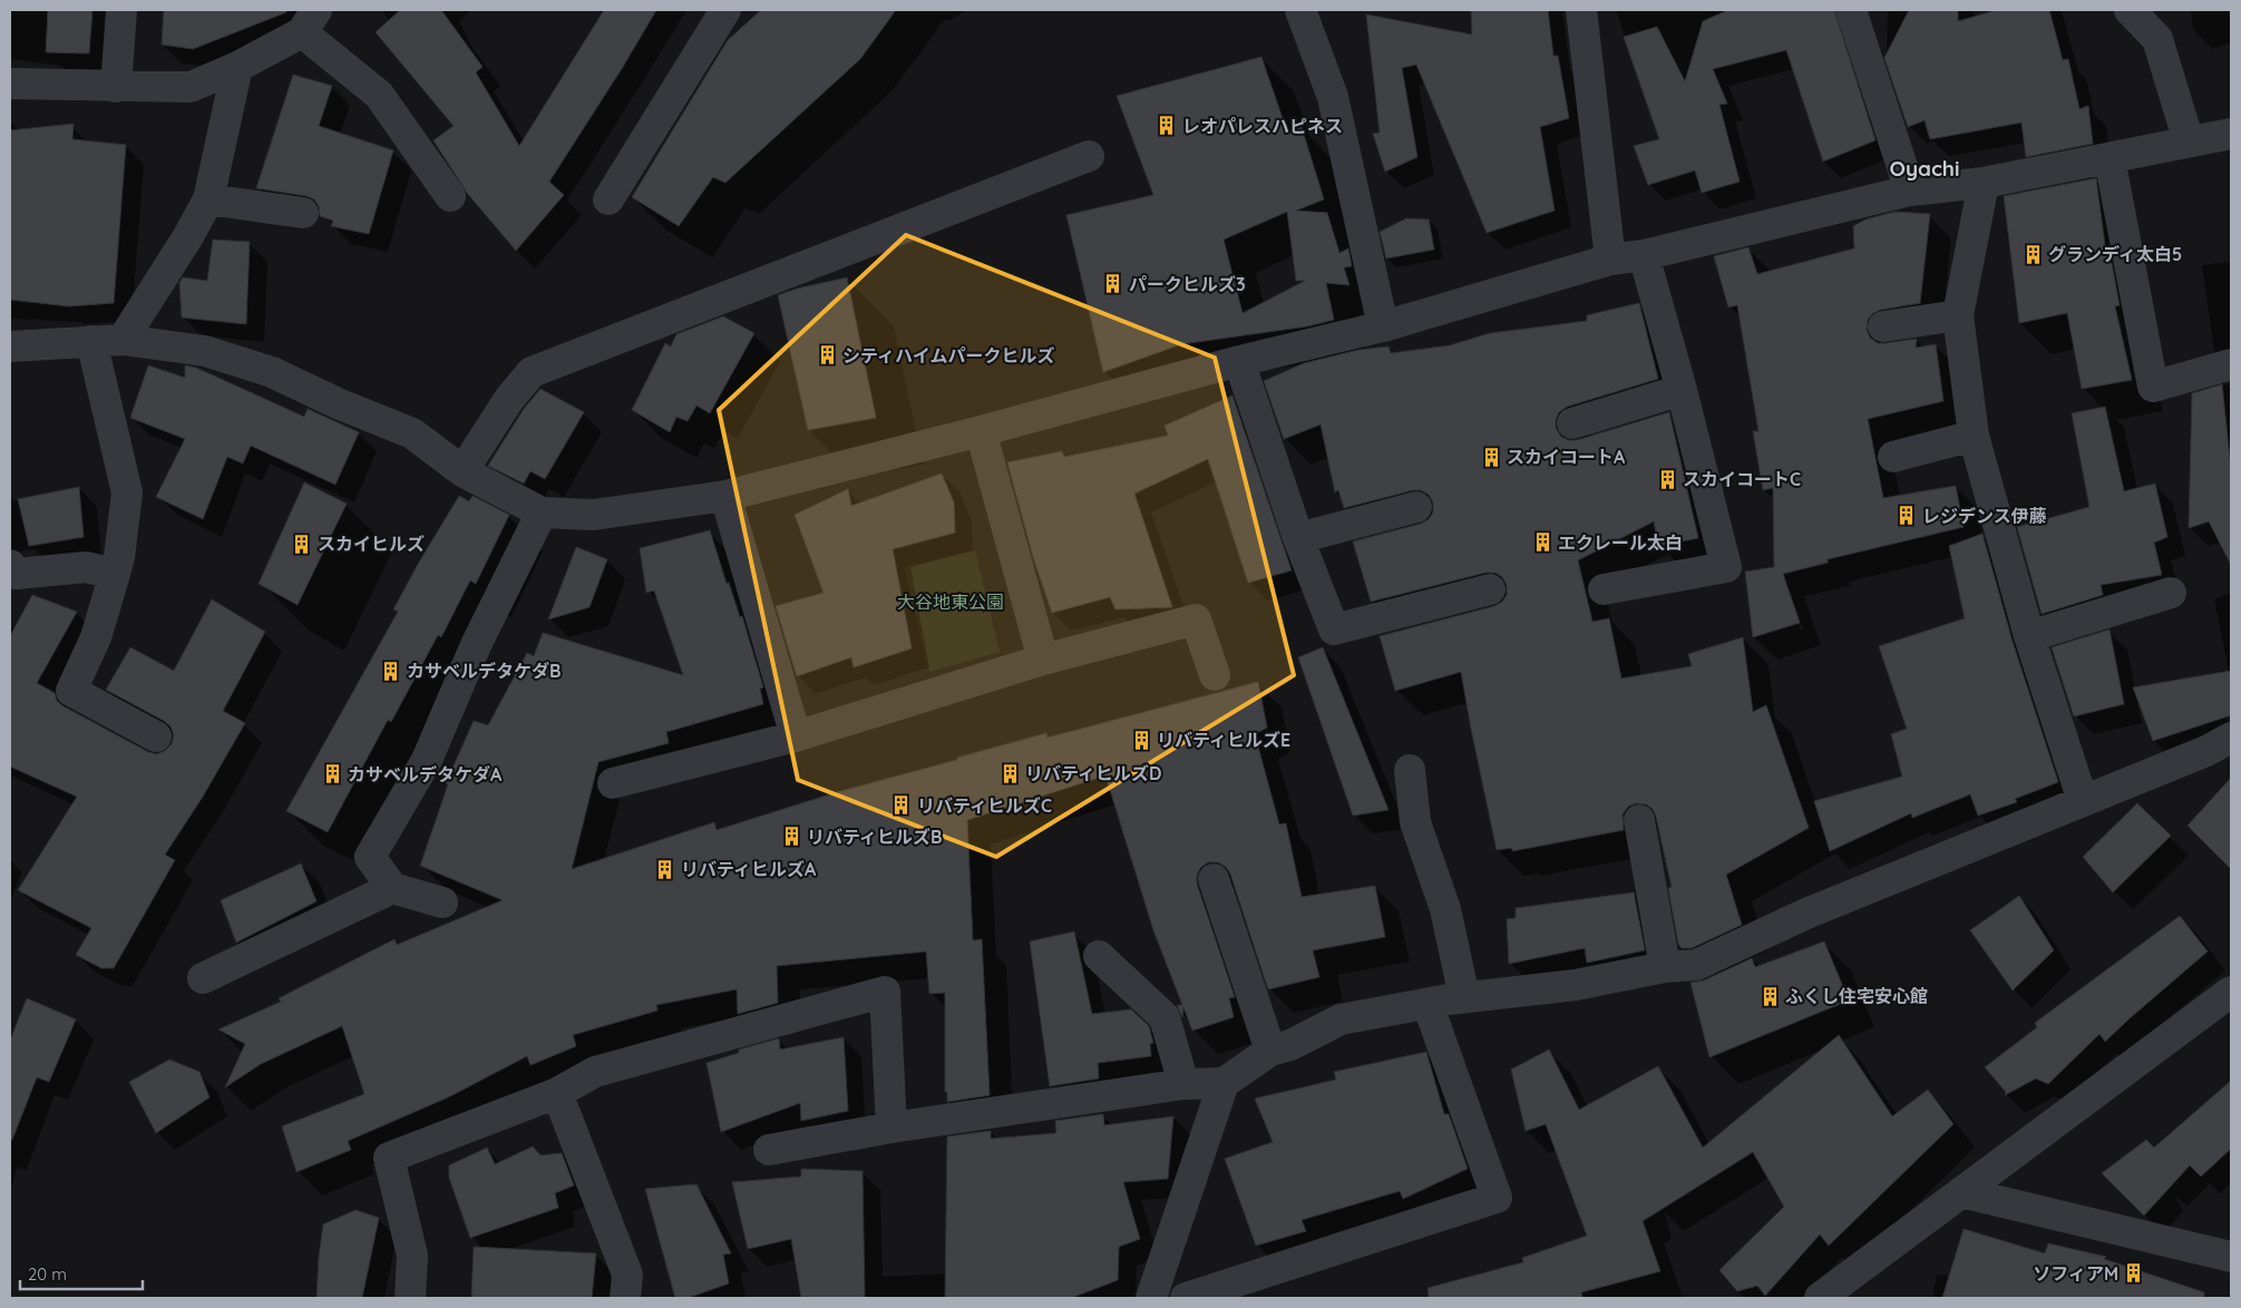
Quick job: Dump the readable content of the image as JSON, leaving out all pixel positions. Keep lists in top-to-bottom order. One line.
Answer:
{"districts":["Oyachi"],"parks":["大谷地東公園"],"places":{"building":["レオパレスハピネス","グランディ太白5","パークヒルズ3","シティハイムパークヒルズ","スカイコートA","スカイコートC","レジデンス伊藤","エクレール太白","スカイヒルズ","カサベルデタケダB","リバティヒルズE","リバティヒルズD","カサベルデタケダA","リバティヒルズC","リバティヒルズB","リバティヒルズA","ふくし住宅安心館","ソフィアM"]},"scale_bar":"20 m"}
